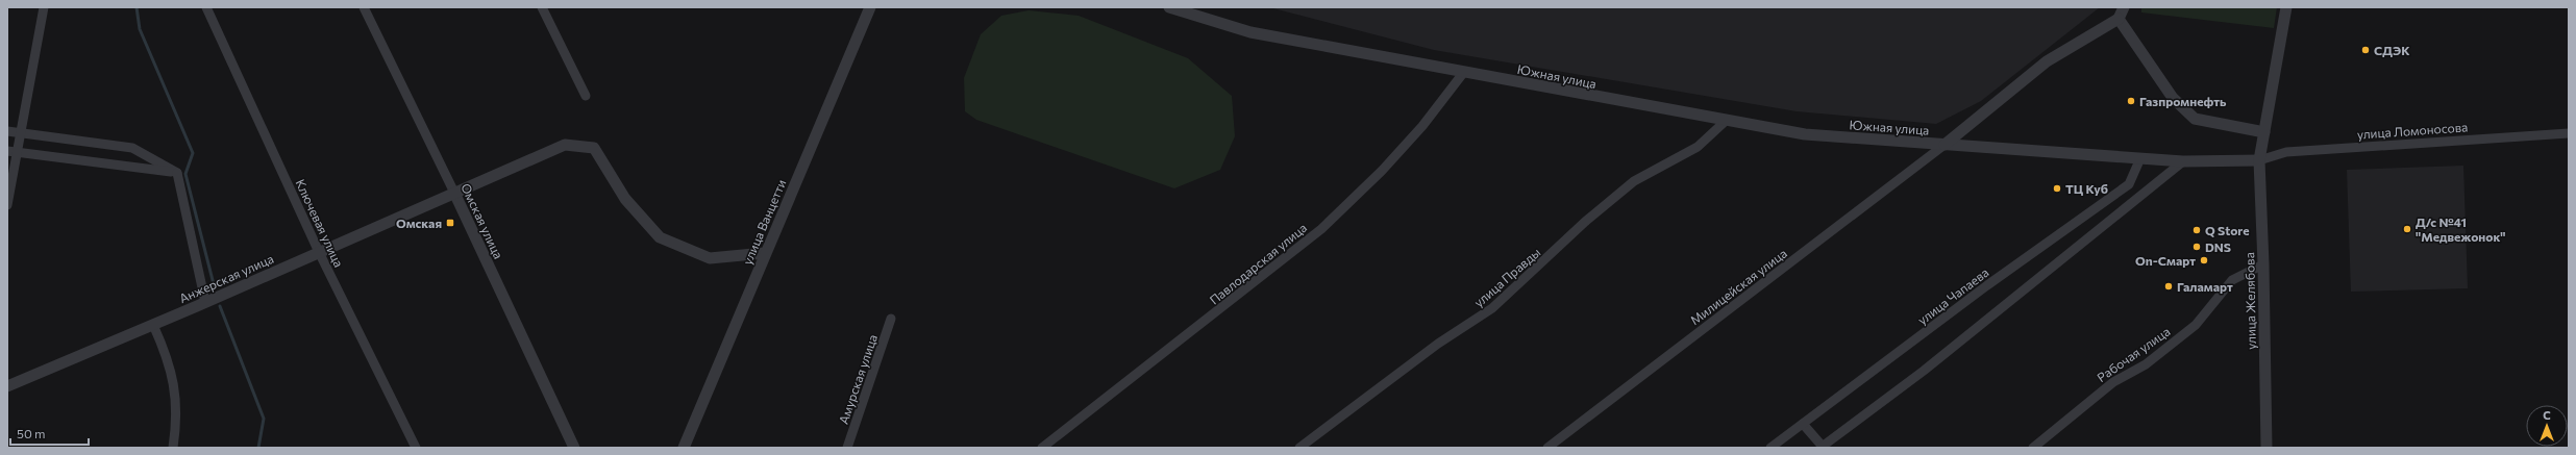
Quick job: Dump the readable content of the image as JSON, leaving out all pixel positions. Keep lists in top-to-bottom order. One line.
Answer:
{"streets":{"street":["Южная улица","улица Ломоносова","Омская улица","улица Ванцетти","Ключевая улица","Павлодарская улица","улица Правды","Анжерская улица","Милицейская улица","улица Чапаева","улица Желябова","Рабочая улица","Амурская улица"]},"crossings":[["Южная улица","улица Ломоносова"],["Южная улица","Павлодарская улица"],["Южная улица","улица Правды"],["Южная улица","Милицейская улица"],["Южная улица","улица Чапаева"],["Южная улица","улица Желябова"],["улица Ломоносова","улица Желябова"],["Омская улица","Анжерская улица"],["улица Ванцетти","Анжерская улица"],["Ключевая улица","Анжерская улица"],["улица Желябова","Рабочая улица"]],"places":{"other":["СДЭК","Газпромнефть","ТЦ Куб","Д/с №41 \"Медвежонок\"","Q Store","DNS","On-Смарт","Галамарт"],"transit":["Омская"]},"scale_bar":"50 m","north":"top"}
